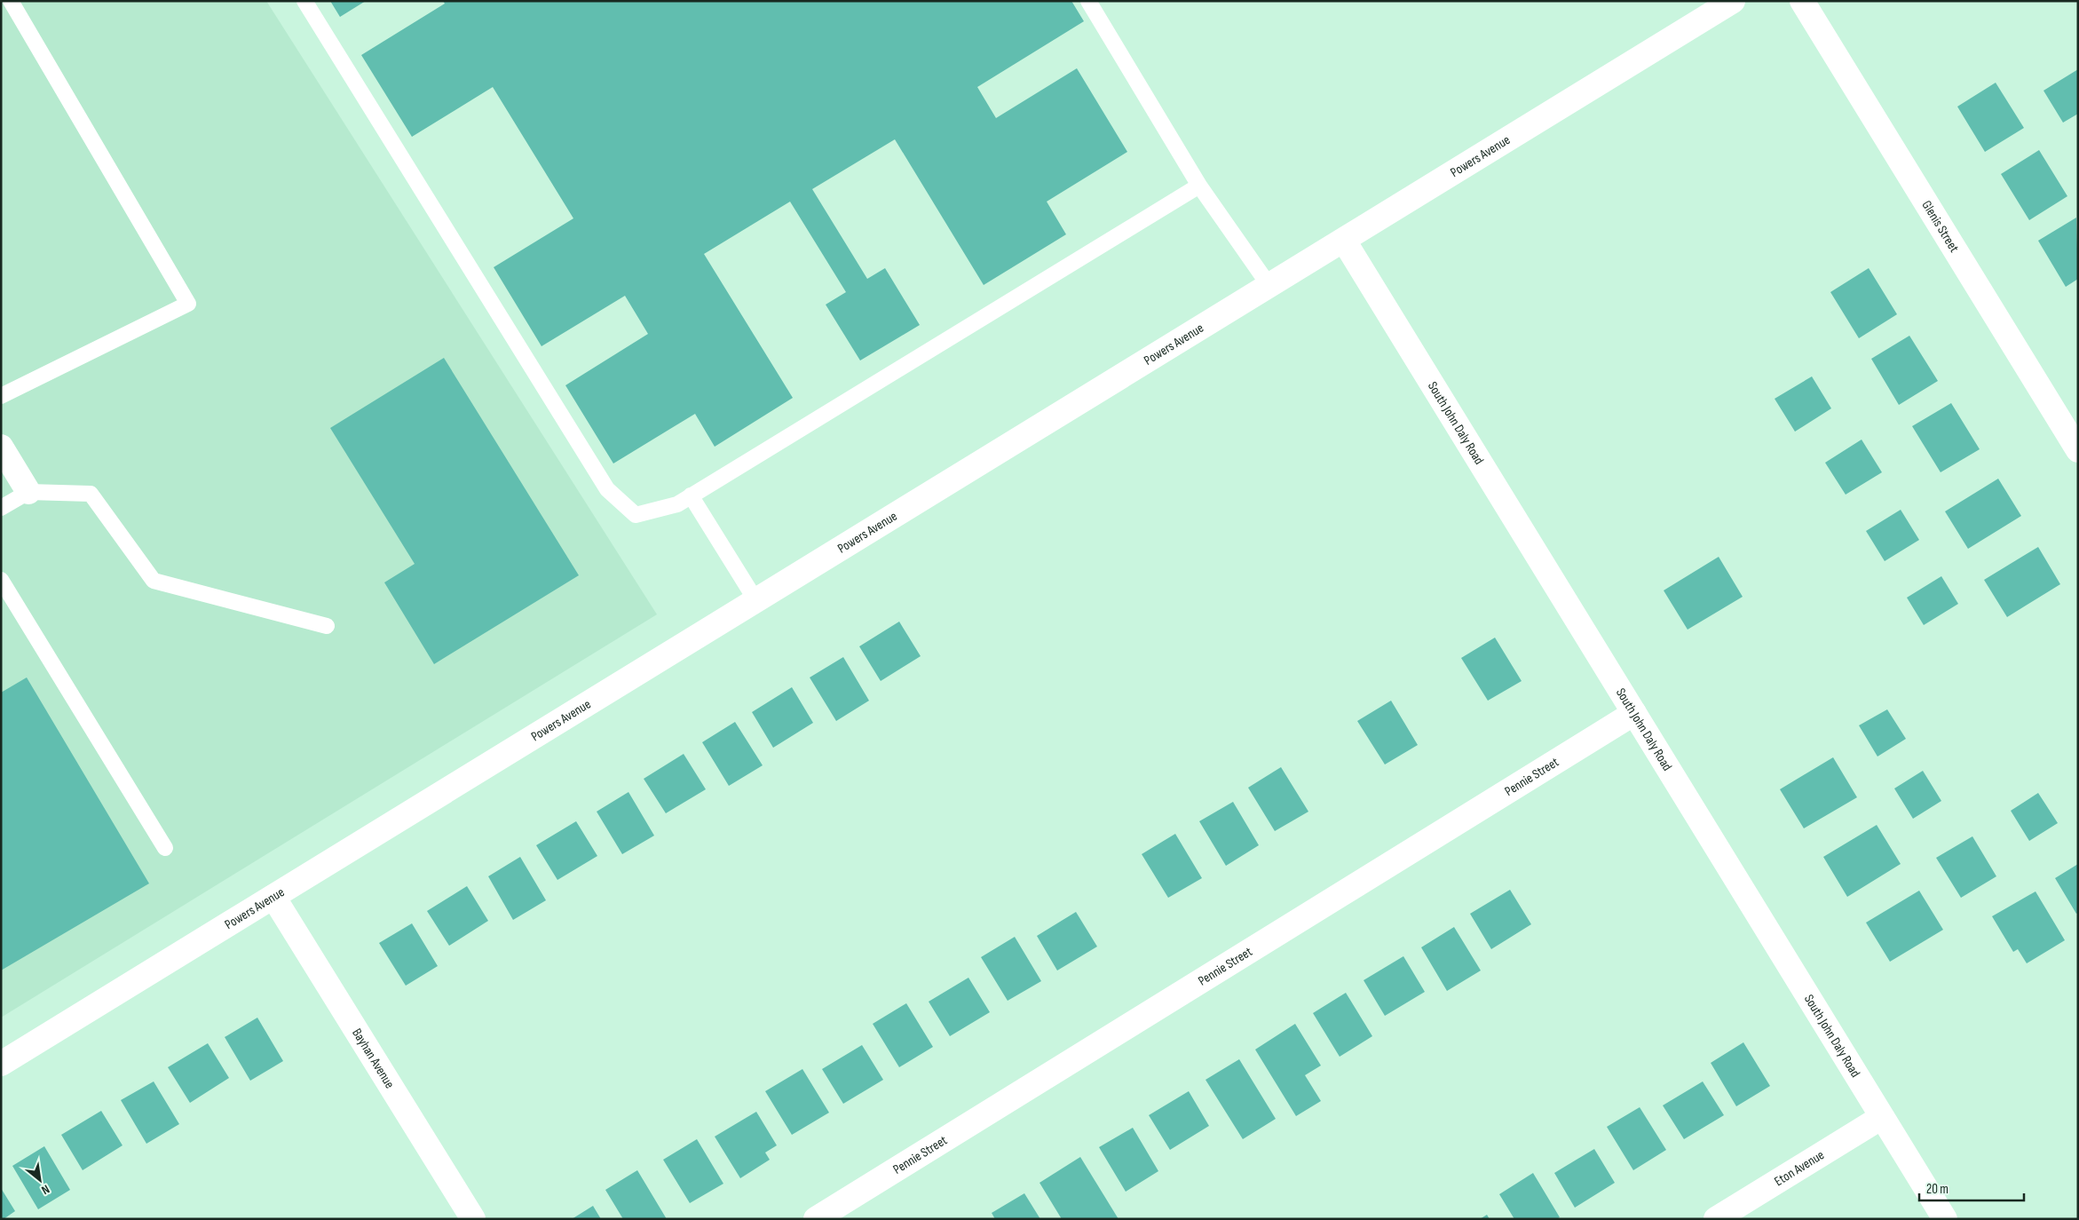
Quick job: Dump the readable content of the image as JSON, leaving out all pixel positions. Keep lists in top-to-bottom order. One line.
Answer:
{"streets":{"street":["Powers Avenue","Glenis Street","South John Daly Road","Pennie Street","Bayhan Avenue","Eton Avenue"]},"crossings":[["Powers Avenue","South John Daly Road"],["Powers Avenue","Bayhan Avenue"],["South John Daly Road","Pennie Street"],["South John Daly Road","Eton Avenue"]],"scale_bar":"20 m","north":"bottom right"}
